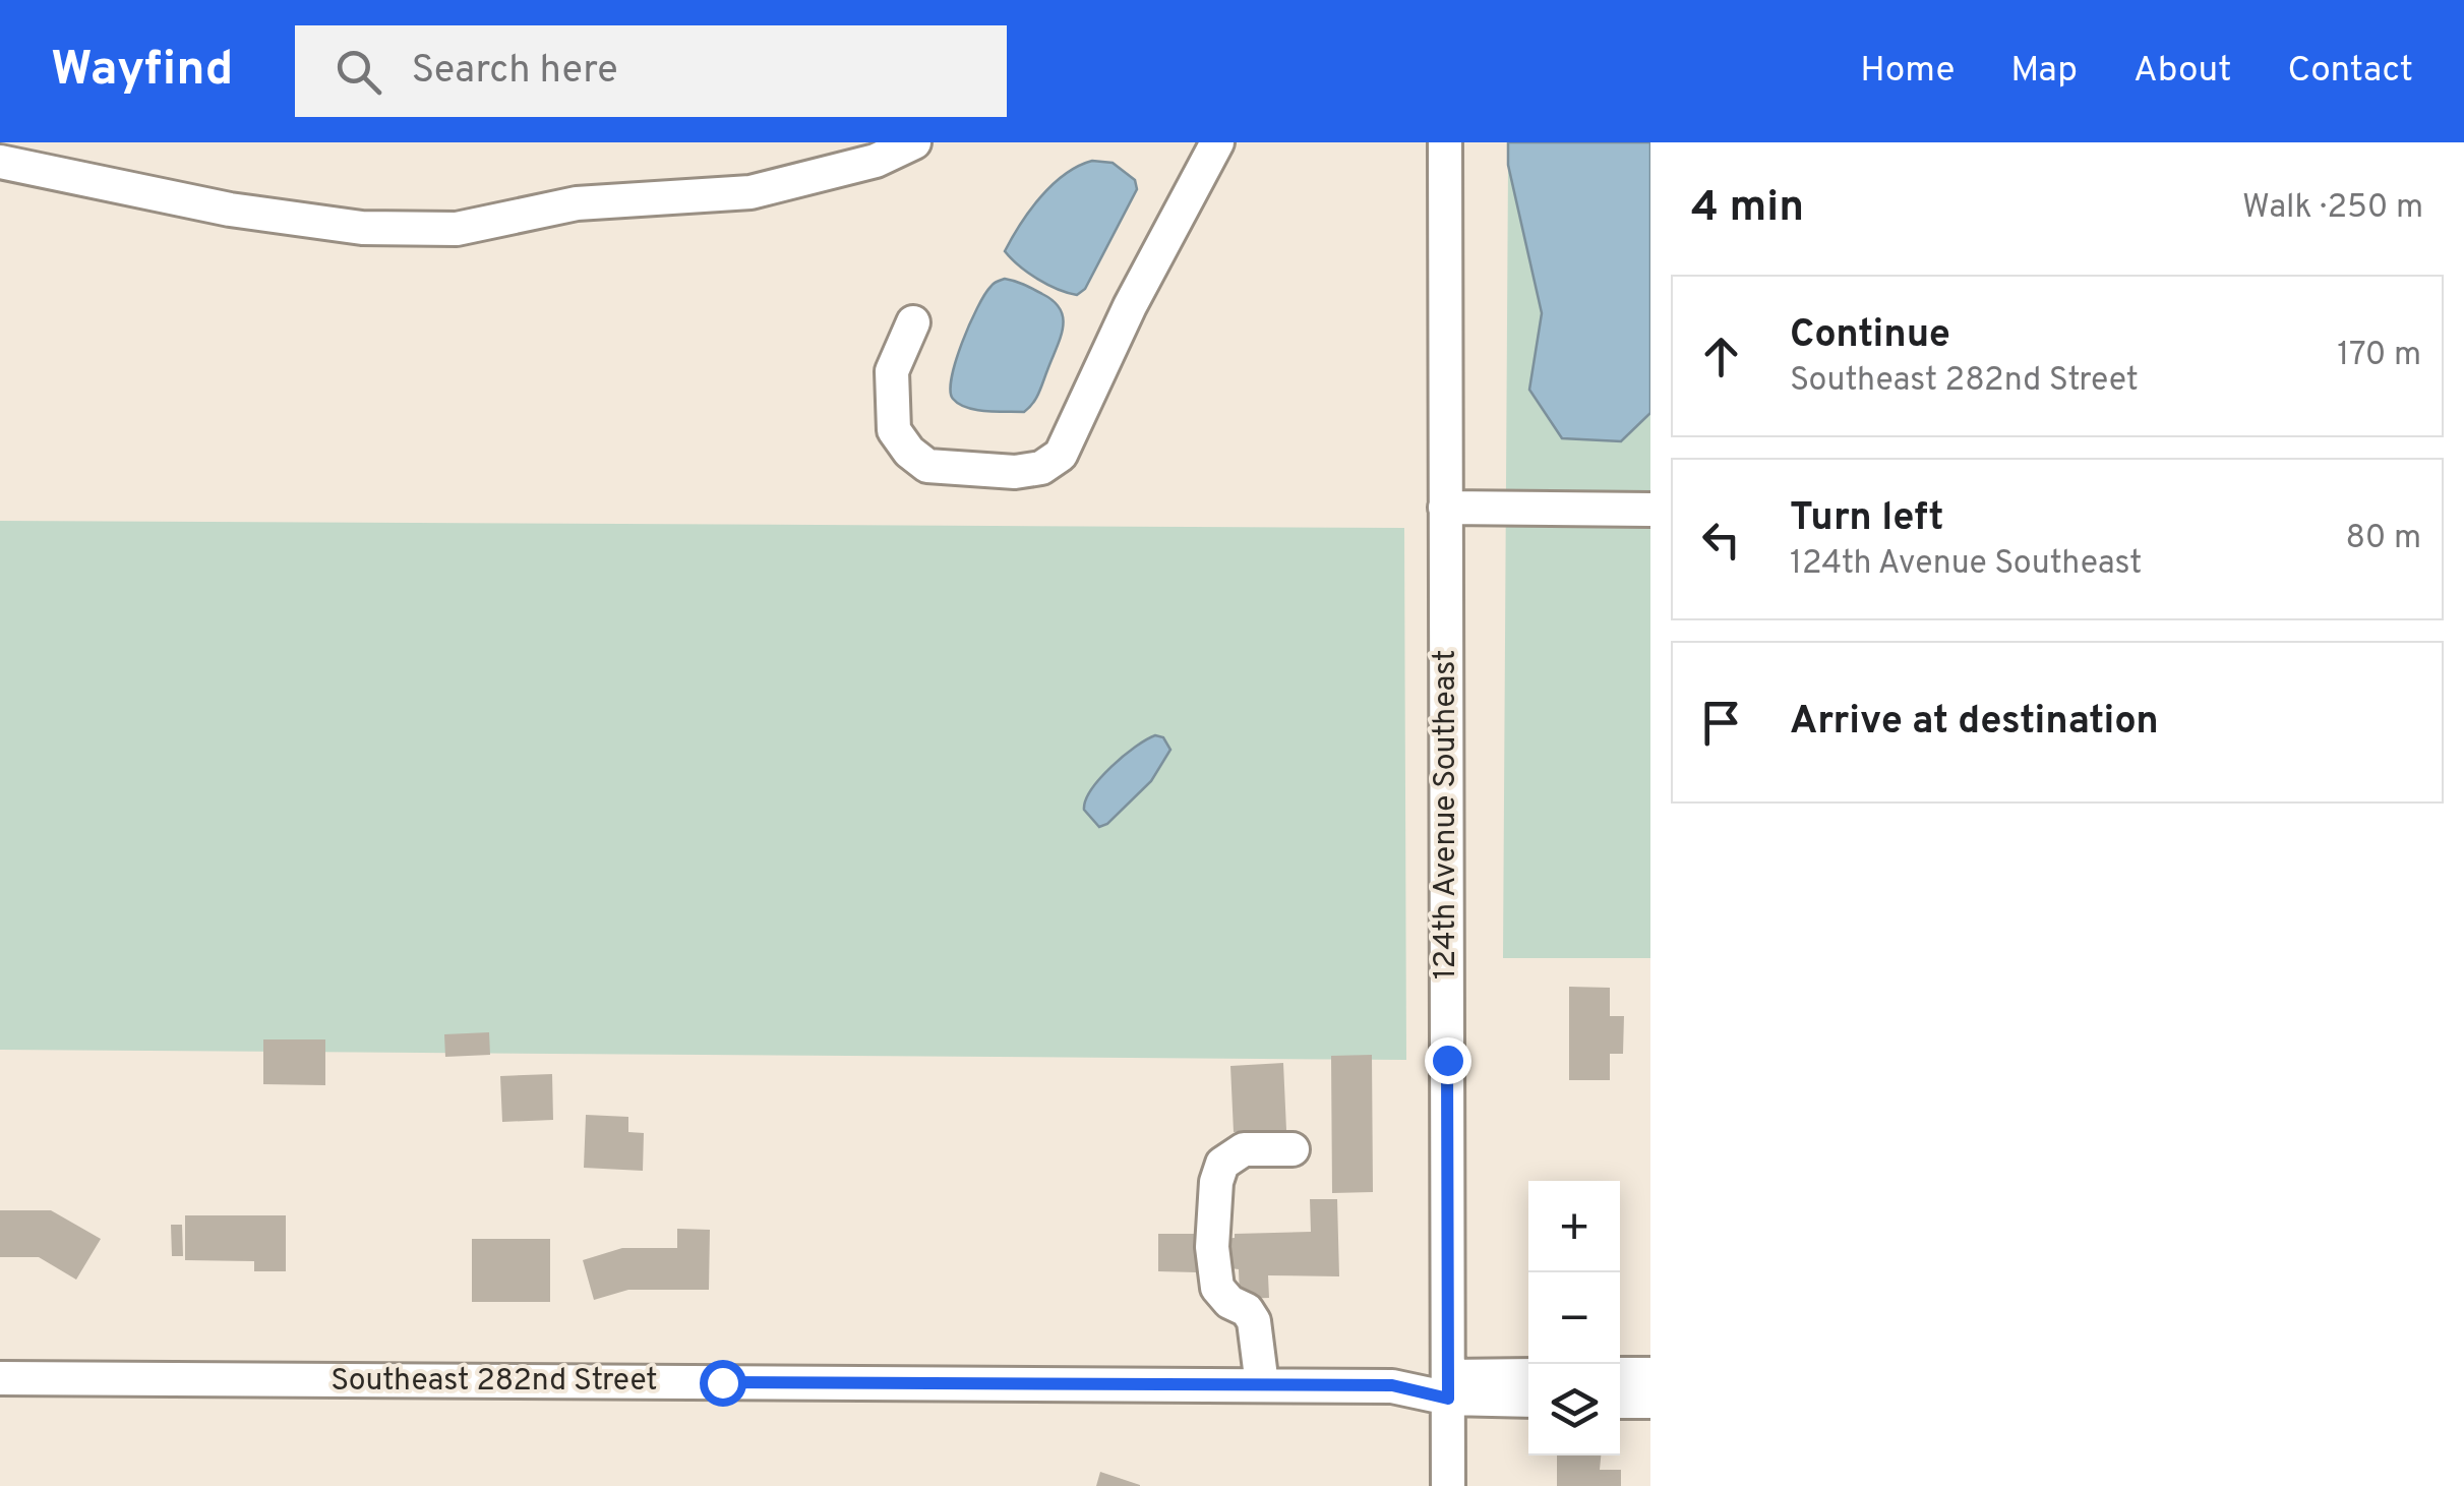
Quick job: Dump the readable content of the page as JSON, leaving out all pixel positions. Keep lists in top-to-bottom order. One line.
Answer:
{"streets":{"street":["124th Avenue Southeast","Southeast 282nd Street"]},"crossings":[["124th Avenue Southeast","Southeast 282nd Street"]],"page":{"header":"Wayfind","search":"Search here","nav":["Home","Map","About","Contact"],"heading":["4 min","Walk · 250 m"],"list":[["Continue","Southeast 282nd Street","170 m"],["Turn left","124th Avenue Southeast","80 m"],"Arrive at destination"],"map_buttons":["+","−"]}}
